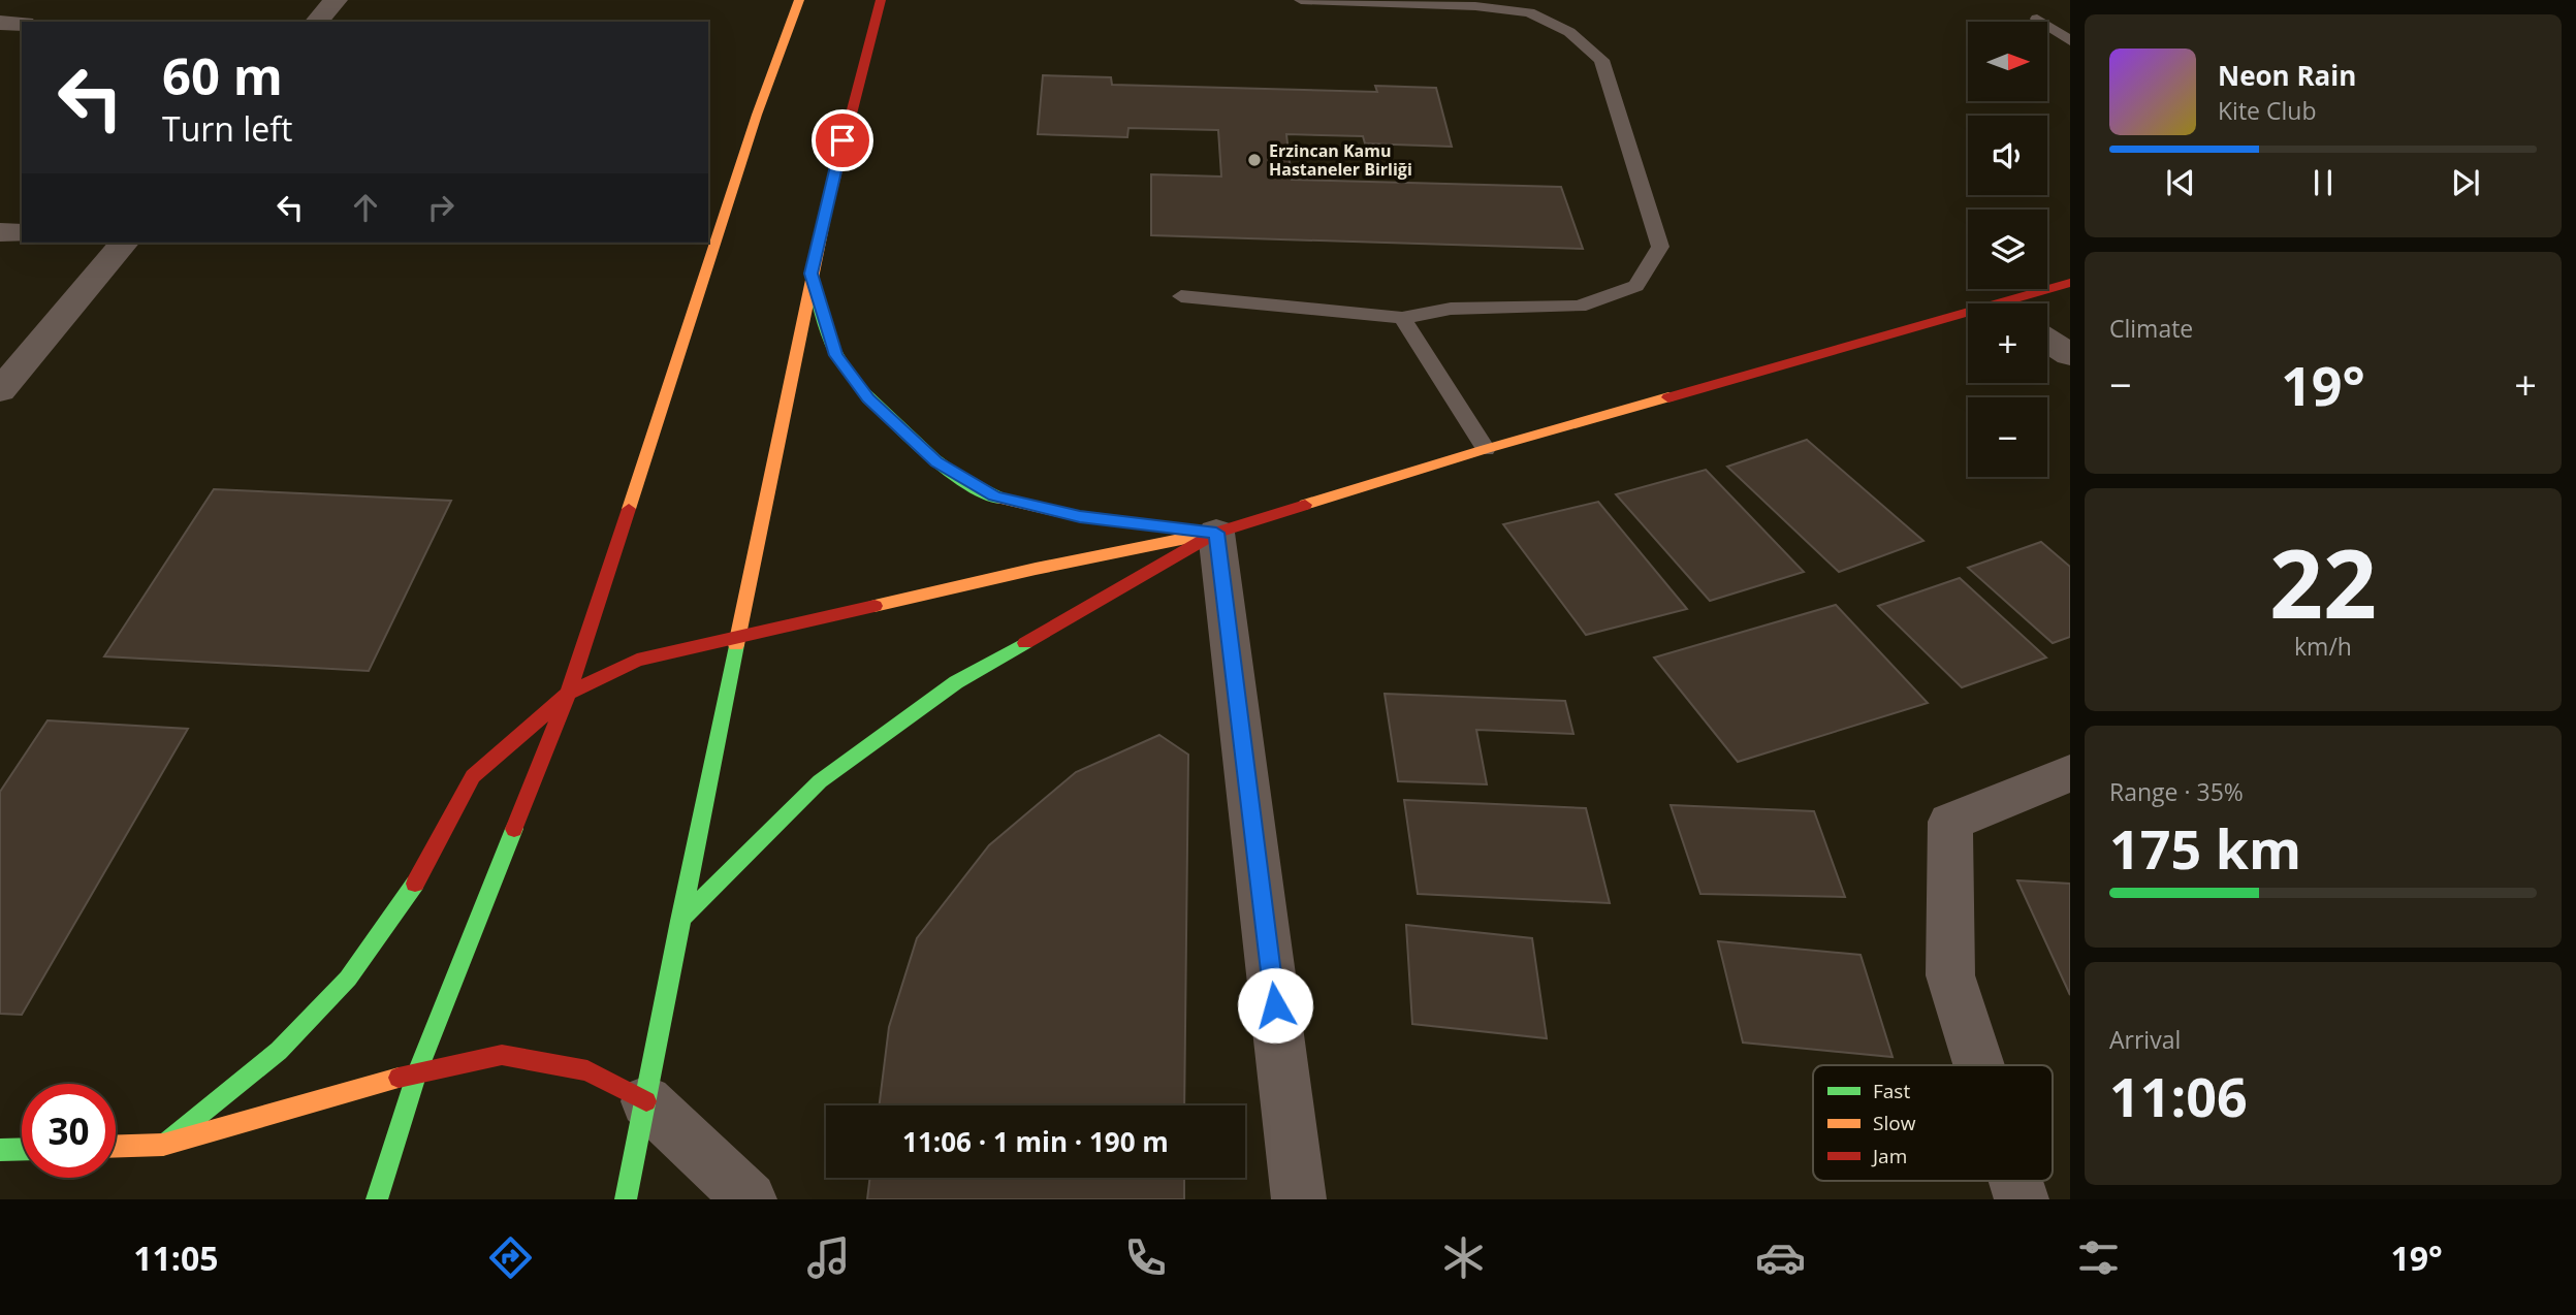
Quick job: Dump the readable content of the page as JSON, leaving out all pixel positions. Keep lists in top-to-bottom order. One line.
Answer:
{"places":["Erzincan Kamu Hastaneler Birliği"],"legend":["Fast","Slow","Jam"],"north":"right","page":{"map_buttons":["+","−"],"turn":["60 m","Turn left"],"song":["Neon Rain","Kite Club"],"tile":["Climate",["22","km/h"],["Range · 35%","175 km"],["Arrival","11:06"]],"heat":["−","19°","+"],"limit":"30","trip":"11:06 · 1 min · 190 m","tabs":["11:05","19°"]}}
